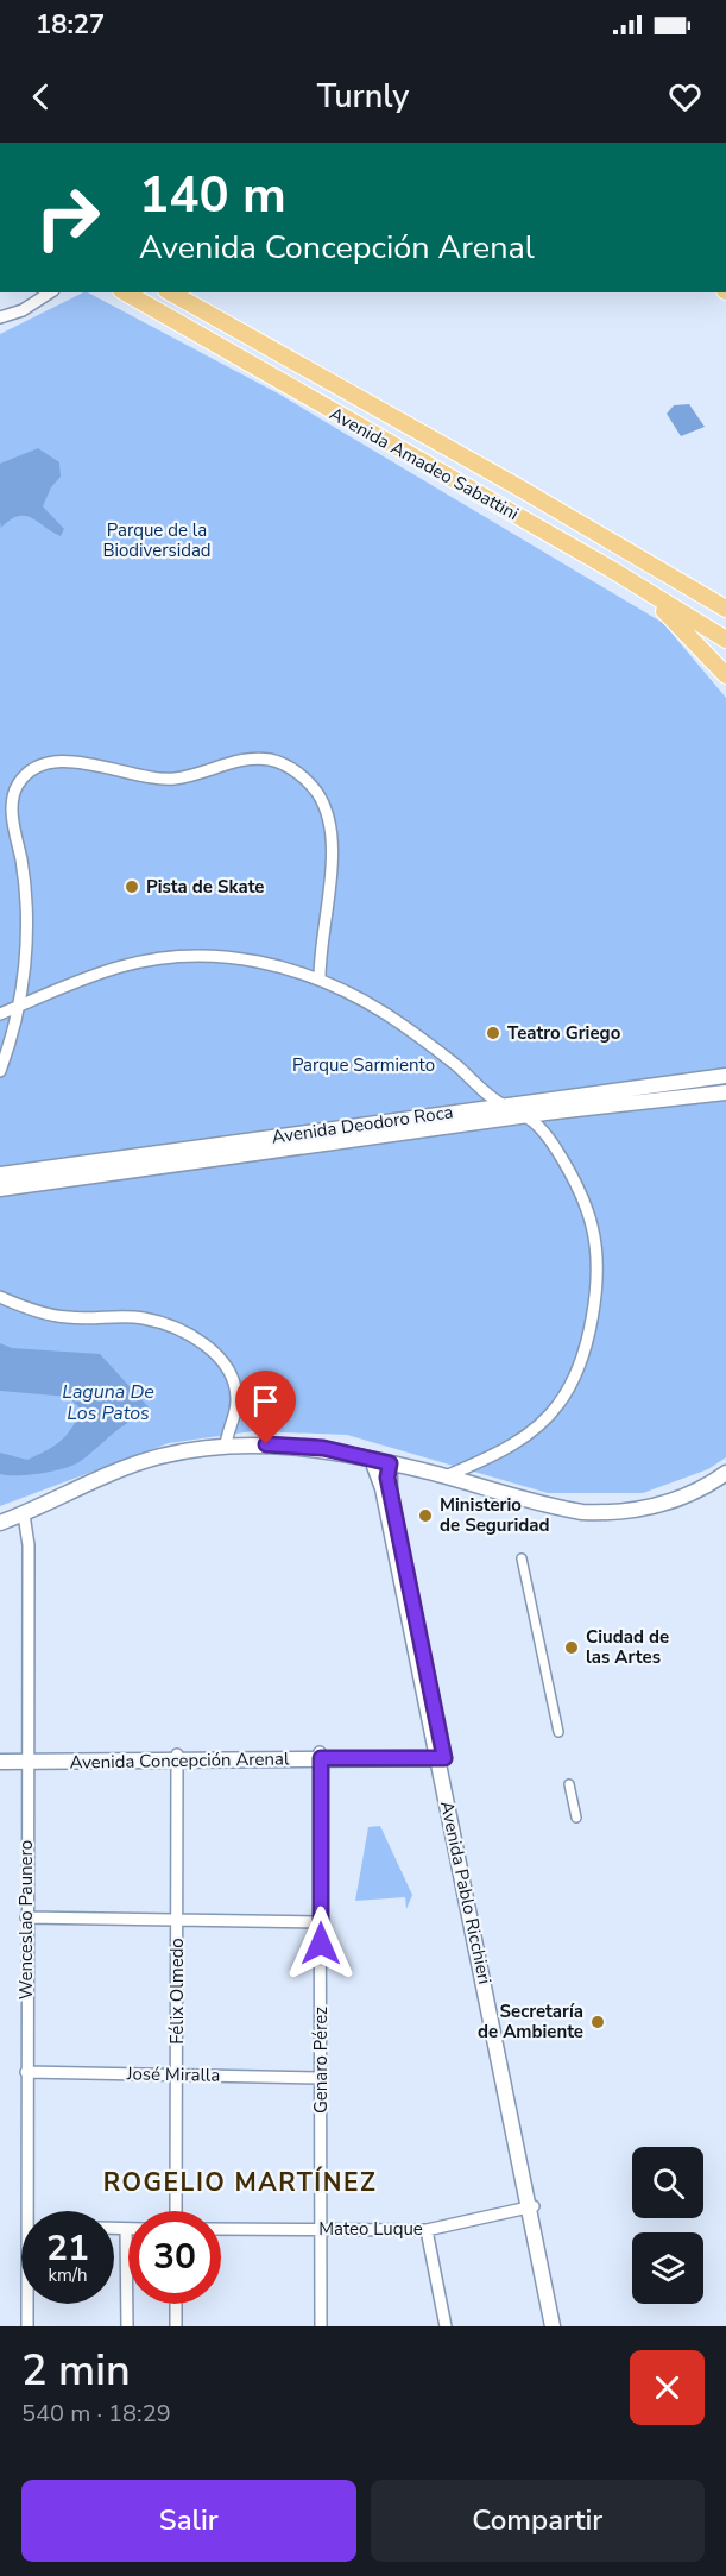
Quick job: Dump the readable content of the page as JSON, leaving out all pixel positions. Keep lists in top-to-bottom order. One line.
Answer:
{"streets":{"main road":["Avenida Amadeo Sabattini","Avenida Deodoro Roca","Avenida Concepción Arenal","Avenida Pablo Ricchieri"],"street":["Wenceslao Paunero","Félix Olmedo","Genaro Pérez","José Miralla","Mateo Luque"]},"crossings":[["Avenida Concepción Arenal","Avenida Pablo Ricchieri"],["Avenida Concepción Arenal","Wenceslao Paunero"],["Avenida Concepción Arenal","Félix Olmedo"],["Avenida Concepción Arenal","Genaro Pérez"],["Avenida Pablo Ricchieri","Mateo Luque"],["Wenceslao Paunero","José Miralla"],["Félix Olmedo","José Miralla"],["Genaro Pérez","José Miralla"],["Genaro Pérez","Mateo Luque"]],"districts":["ROGELIO MARTÍNEZ"],"water":["Laguna De Los Patos"],"parks":["Parque de la Biodiversidad","Parque Sarmiento"],"places":["Pista de Skate","Teatro Griego","Ministerio de Seguridad","Ciudad de las Artes","Secretaría de Ambiente"],"page":{"status":"18:27","header":"Turnly","turn":["140 m","Avenida Concepción Arenal"],"speed":"21 km/h","limit":"30","heading":["2 min","540 m · 18:29"],"buttons":["Salir","Compartir"]}}
